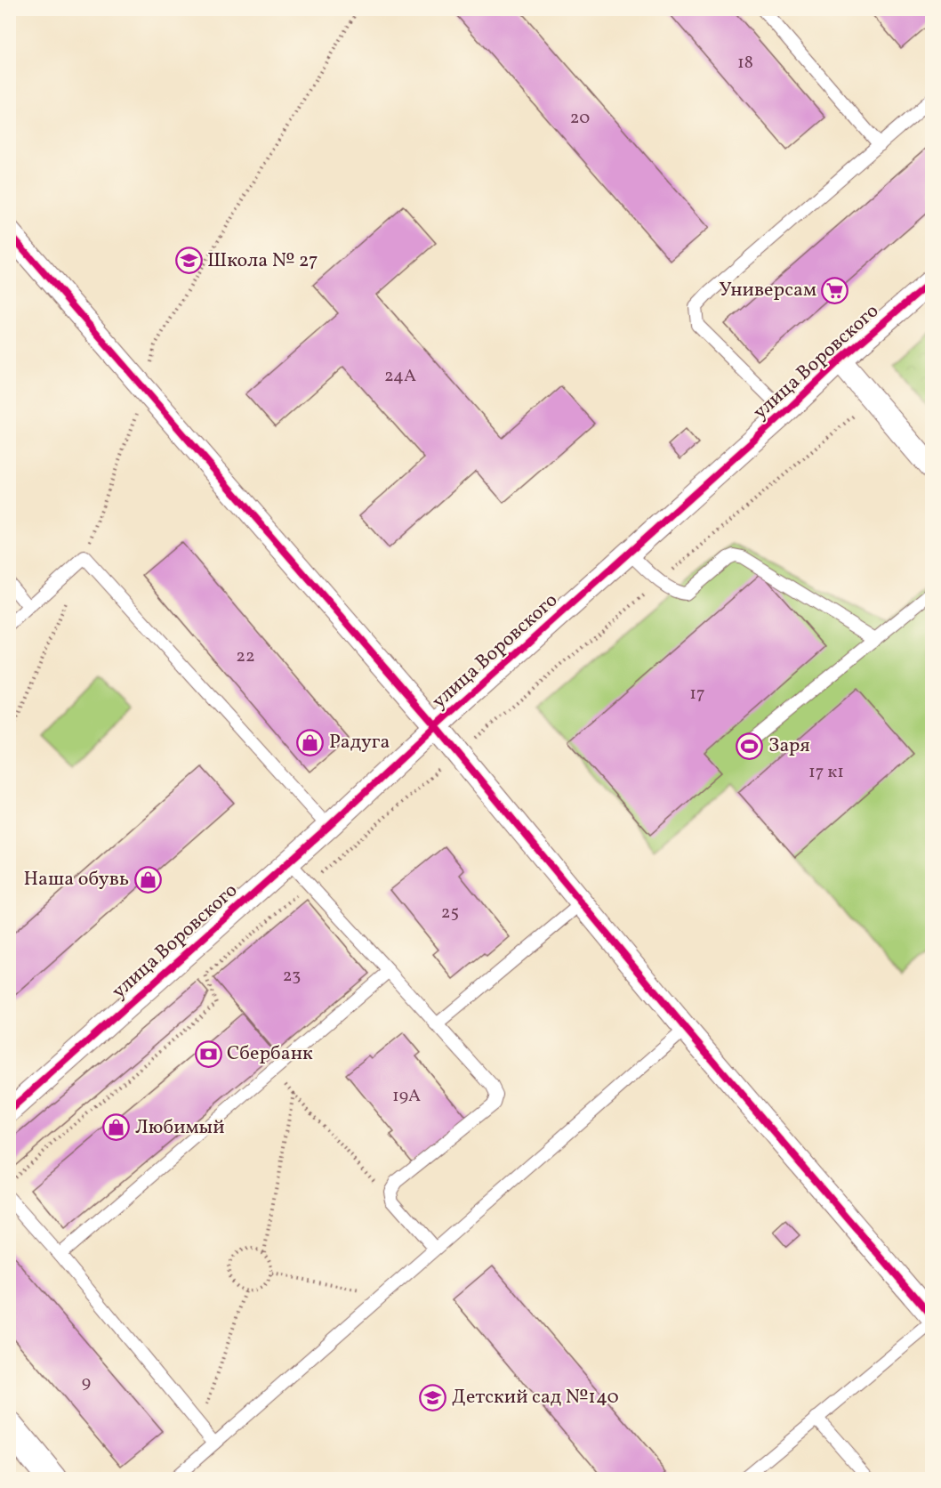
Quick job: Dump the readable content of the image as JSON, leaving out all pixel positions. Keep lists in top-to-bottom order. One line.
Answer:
{"streets":{"street":["улица Воровского"]},"places":{"school or university":["Школа № 27","Детский сад №140"],"supermarket":["Универсам"],"shop":["Радуга","Наша обувь","Любимый"],"sports":["Заря"],"bank":["Сбербанк"]},"house_numbers":["18","20","24А","22","17","17 к1","25","23","19А","9"]}
